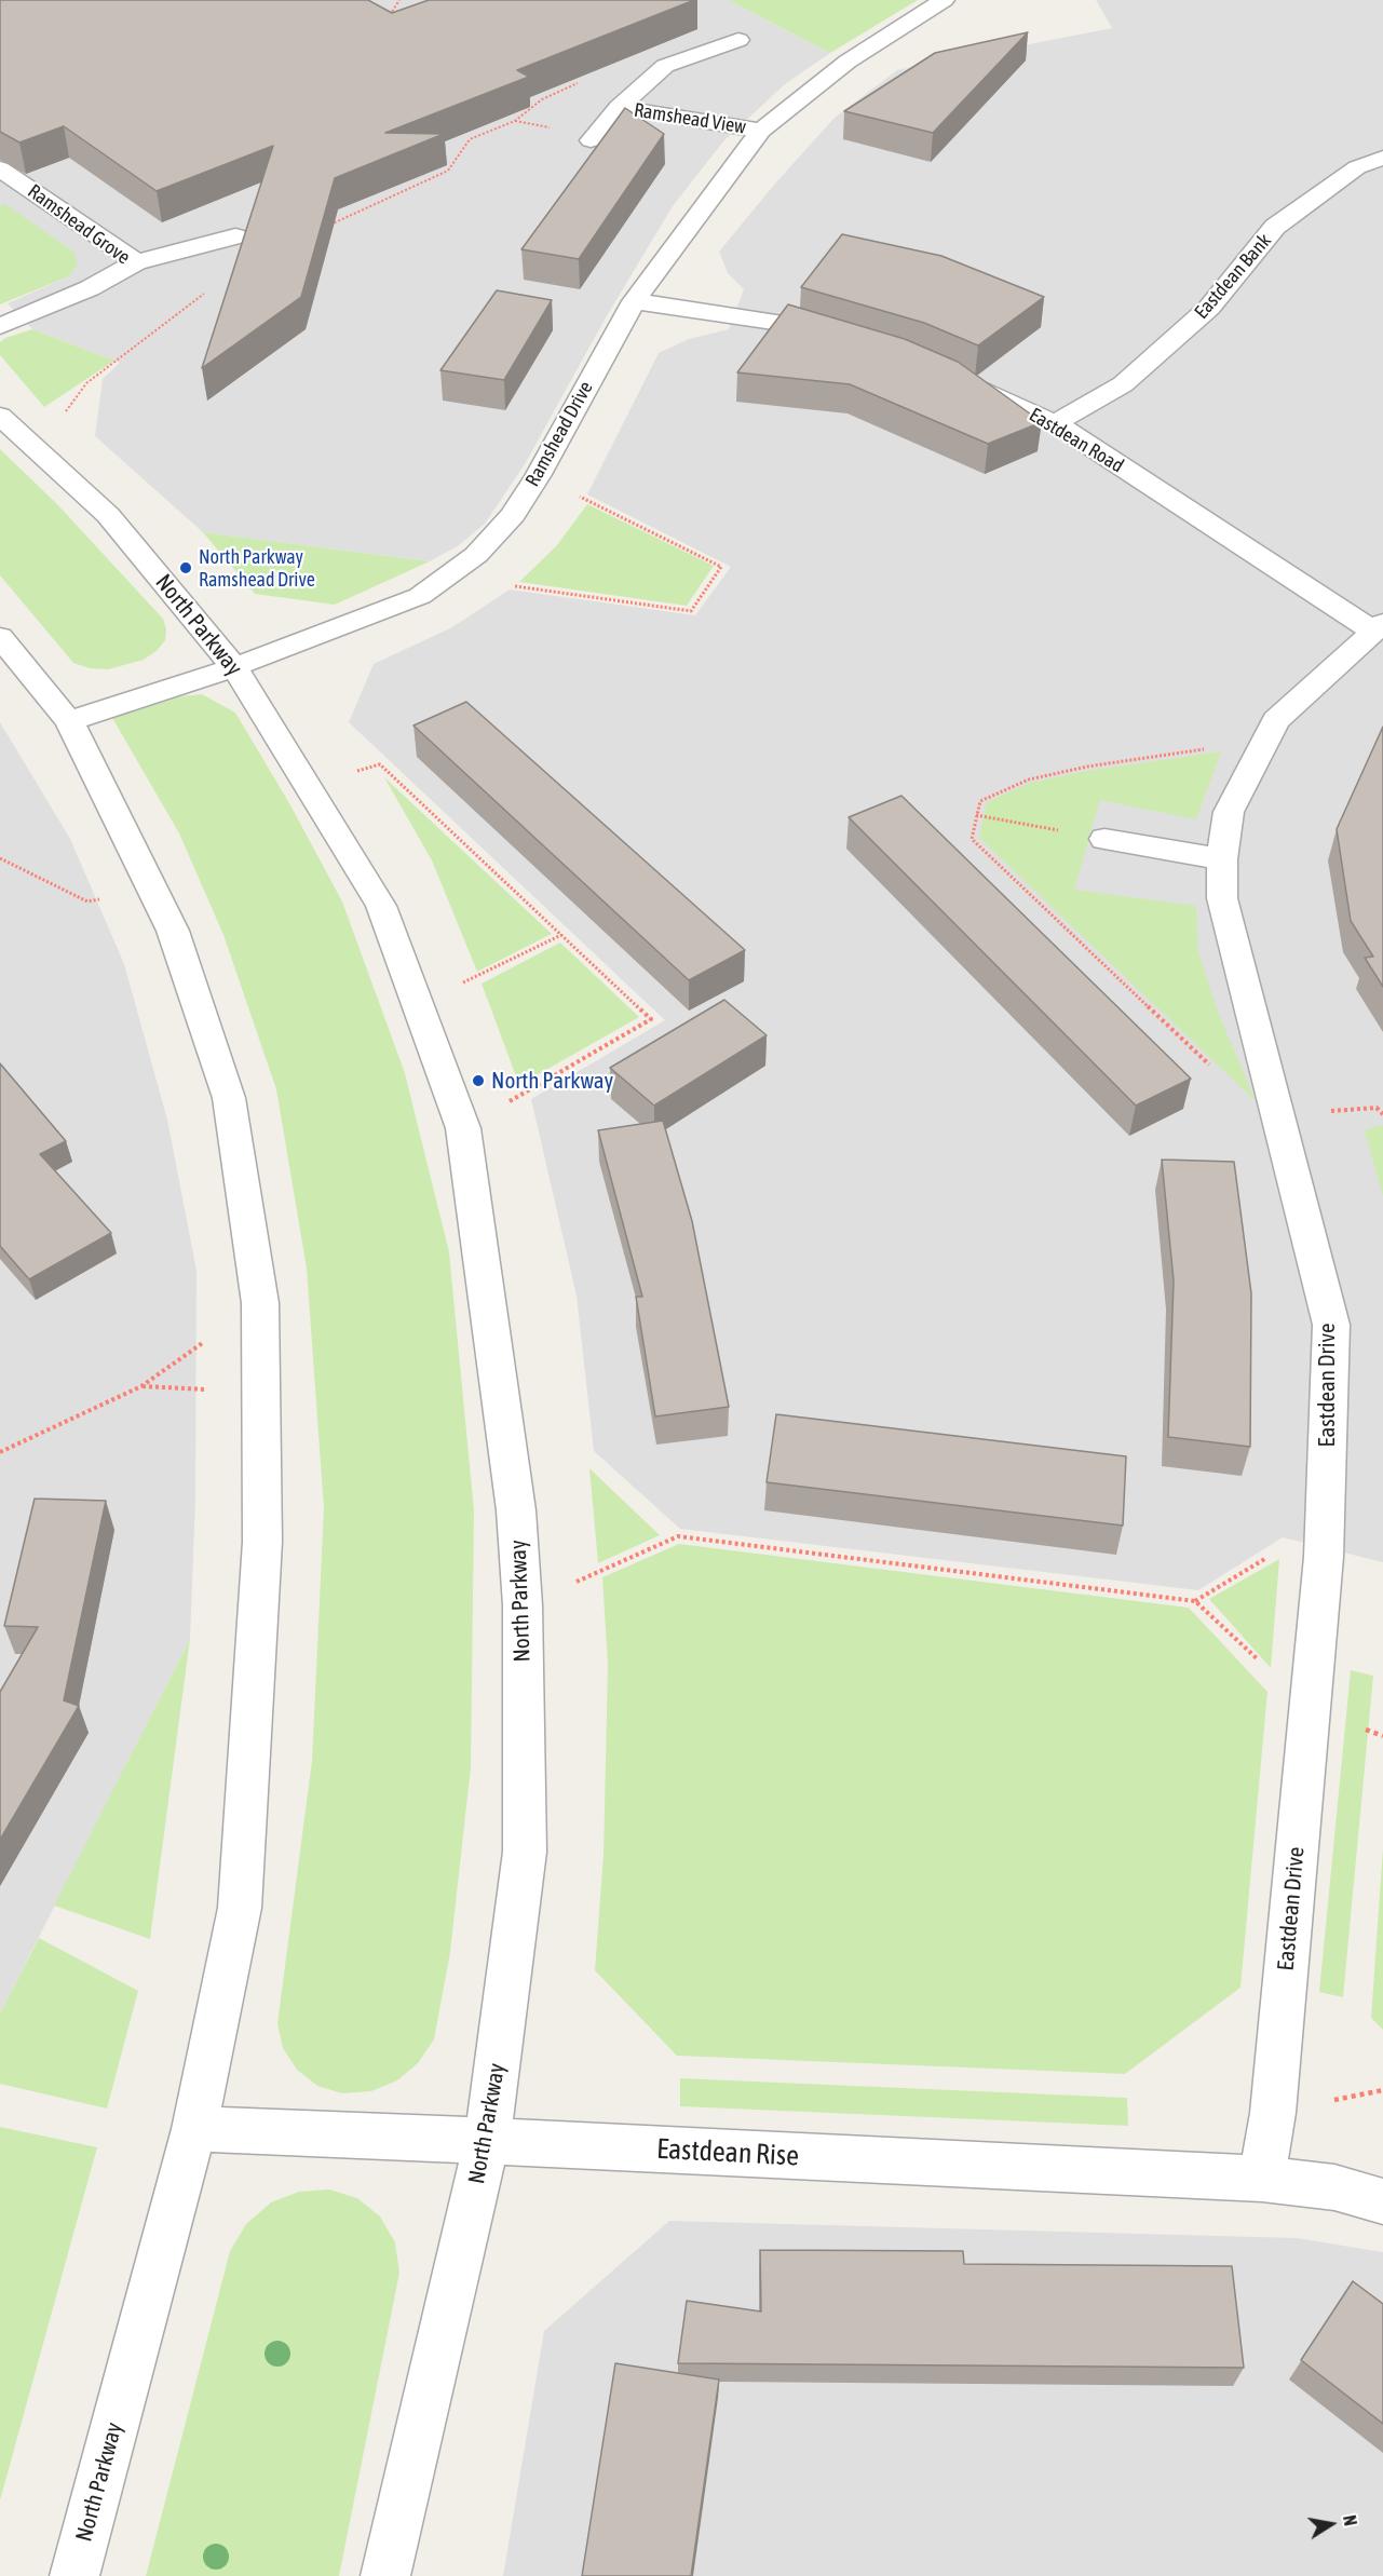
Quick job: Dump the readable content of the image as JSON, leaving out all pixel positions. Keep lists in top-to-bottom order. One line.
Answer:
{"streets":{"street":["Ramshead View","Ramshead Grove","Eastdean Bank","Ramshead Drive","Eastdean Road","North Parkway","Eastdean Drive","Eastdean Rise"]},"crossings":[["Ramshead View","Ramshead Drive"],["Eastdean Bank","Eastdean Road"],["Ramshead Drive","North Parkway"],["Eastdean Road","Eastdean Drive"],["North Parkway","Eastdean Rise"],["Eastdean Drive","Eastdean Rise"]],"places":["North Parkway Ramshead Drive","North Parkway"],"north":"right"}
